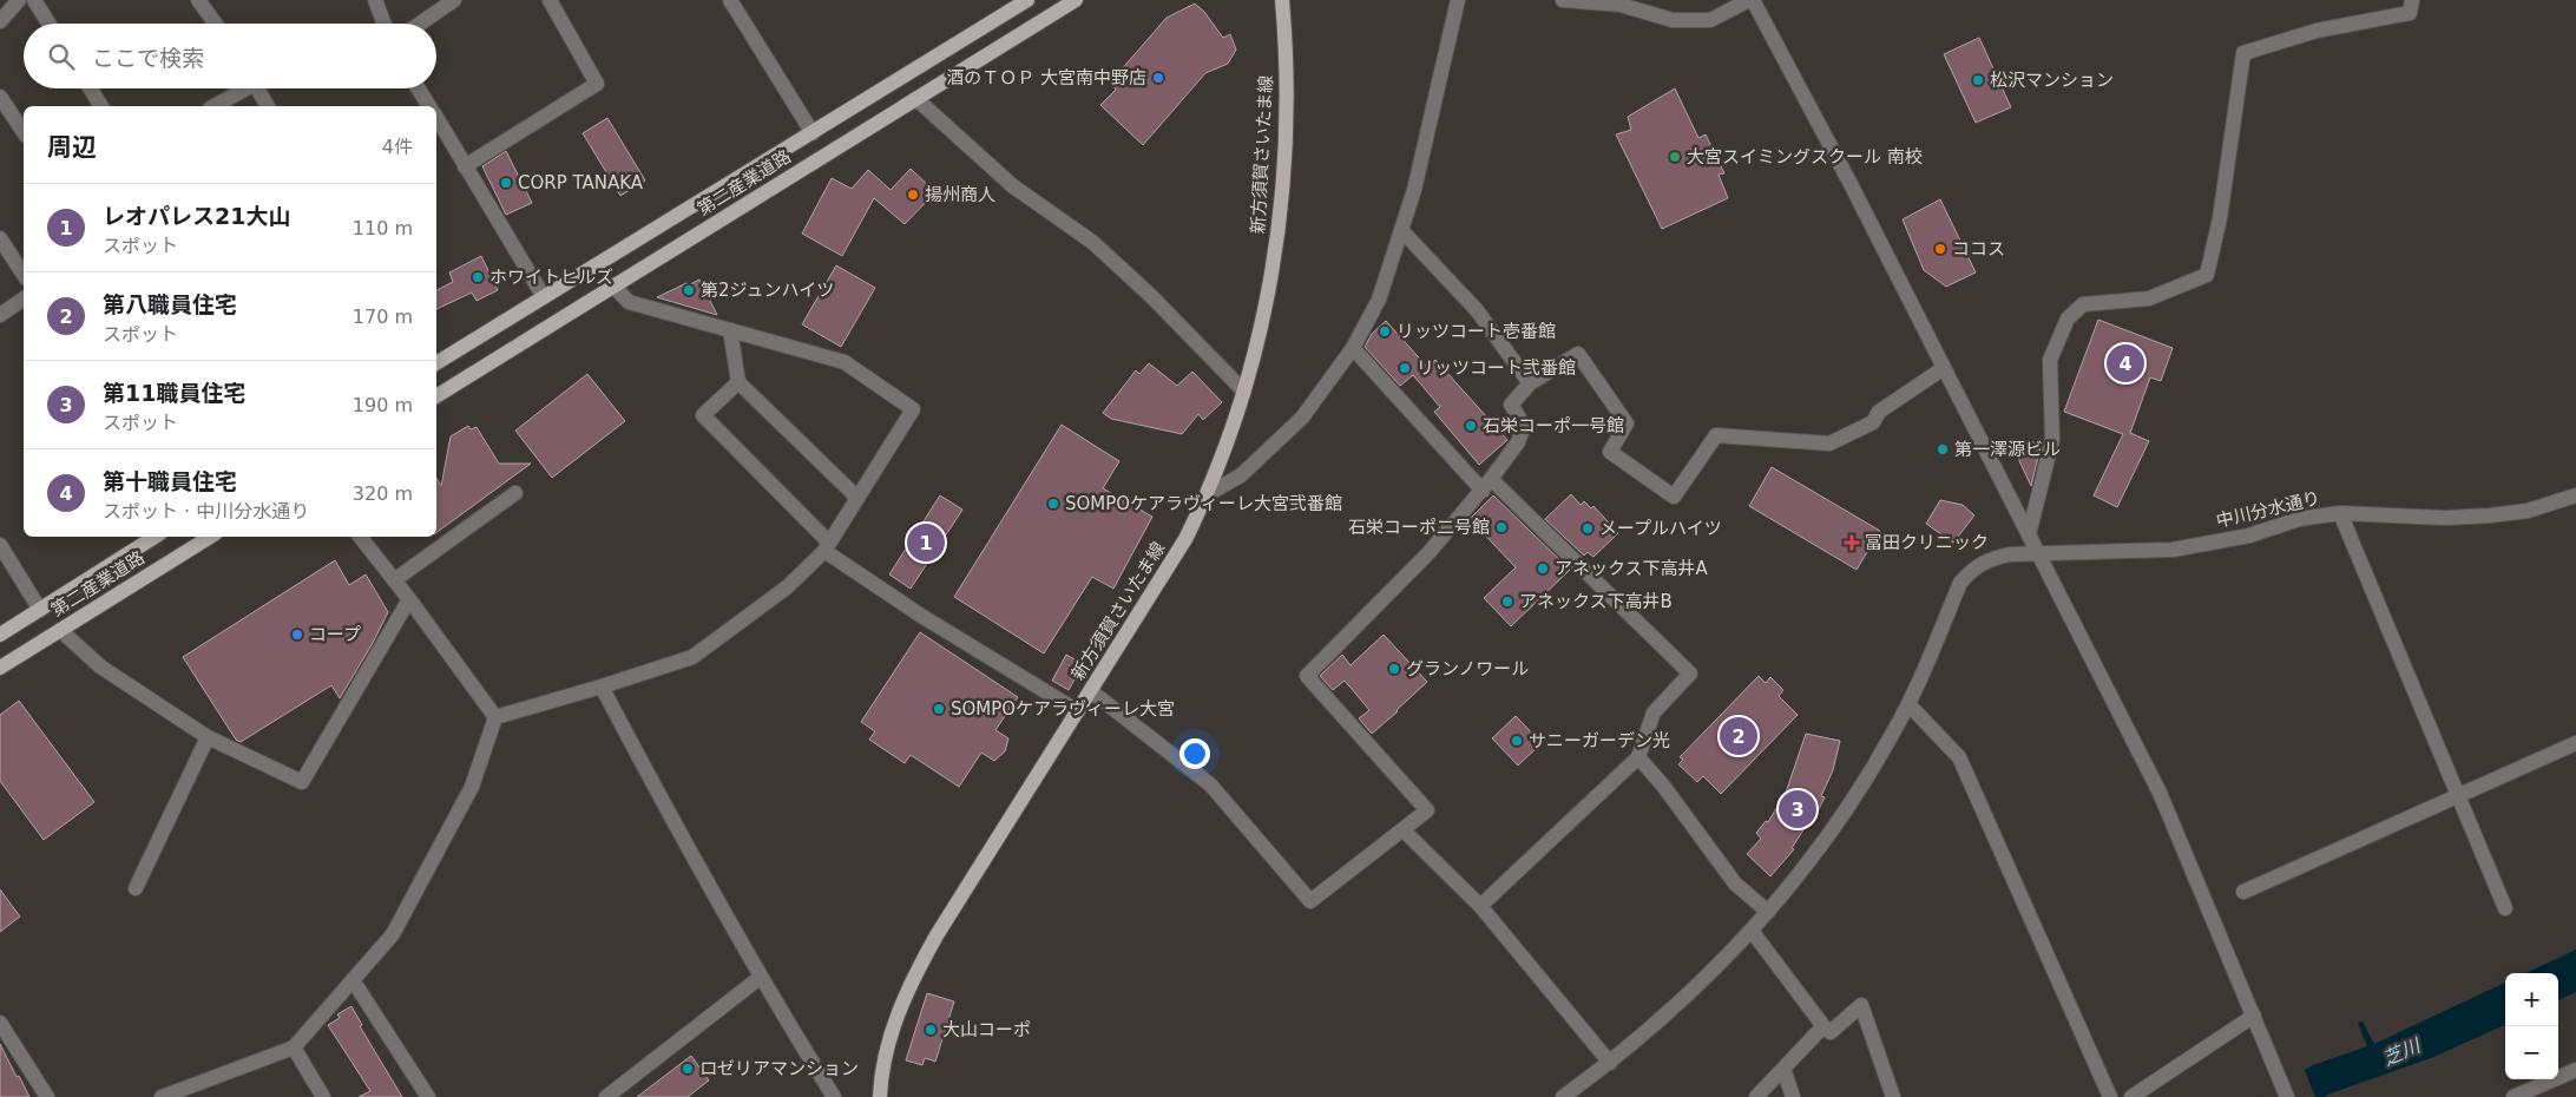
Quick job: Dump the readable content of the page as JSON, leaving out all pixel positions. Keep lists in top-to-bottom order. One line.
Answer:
{"streets":{"main road":["新方須賀さいたま線","第二産業道路"],"street":["中川分水通り"]},"water":["芝川"],"places":{"other":["酒のＴＯＰ 大宮南中野店","松沢マンション","大宮スイミングスクール 南校","CORP TANAKA","揚州商人","ココス","ホワイトヒルズ","第2ジュンハイツ","リッツコート壱番館","リッツコート弐番館","石栄コーポ一号館","第一澤源ビル","SOMPOケアラヴィーレ大宮弐番館","石栄コーポ二号館","メープルハイツ","アネックス下高井A","アネックス下高井B","コープ","グランノワール","SOMPOケアラヴィーレ大宮","サニーガーデン光","大山コーポ","ロゼリアマンション"],"health":["冨田クリニック"]},"page":{"search":"ここで検索","heading":["周辺","4件"],"list":[{"mark":"1","name":"レオパレス21大山","note":"スポット","value":"110 m"},{"mark":"2","name":"第八職員住宅","note":"スポット","value":"170 m"},{"mark":"3","name":"第11職員住宅","note":"スポット","value":"190 m"},{"mark":"4","name":"第十職員住宅","note":"スポット · 中川分水通り","value":"320 m"}],"pins":["4","1","2","3"],"map_buttons":["+","−"]}}
